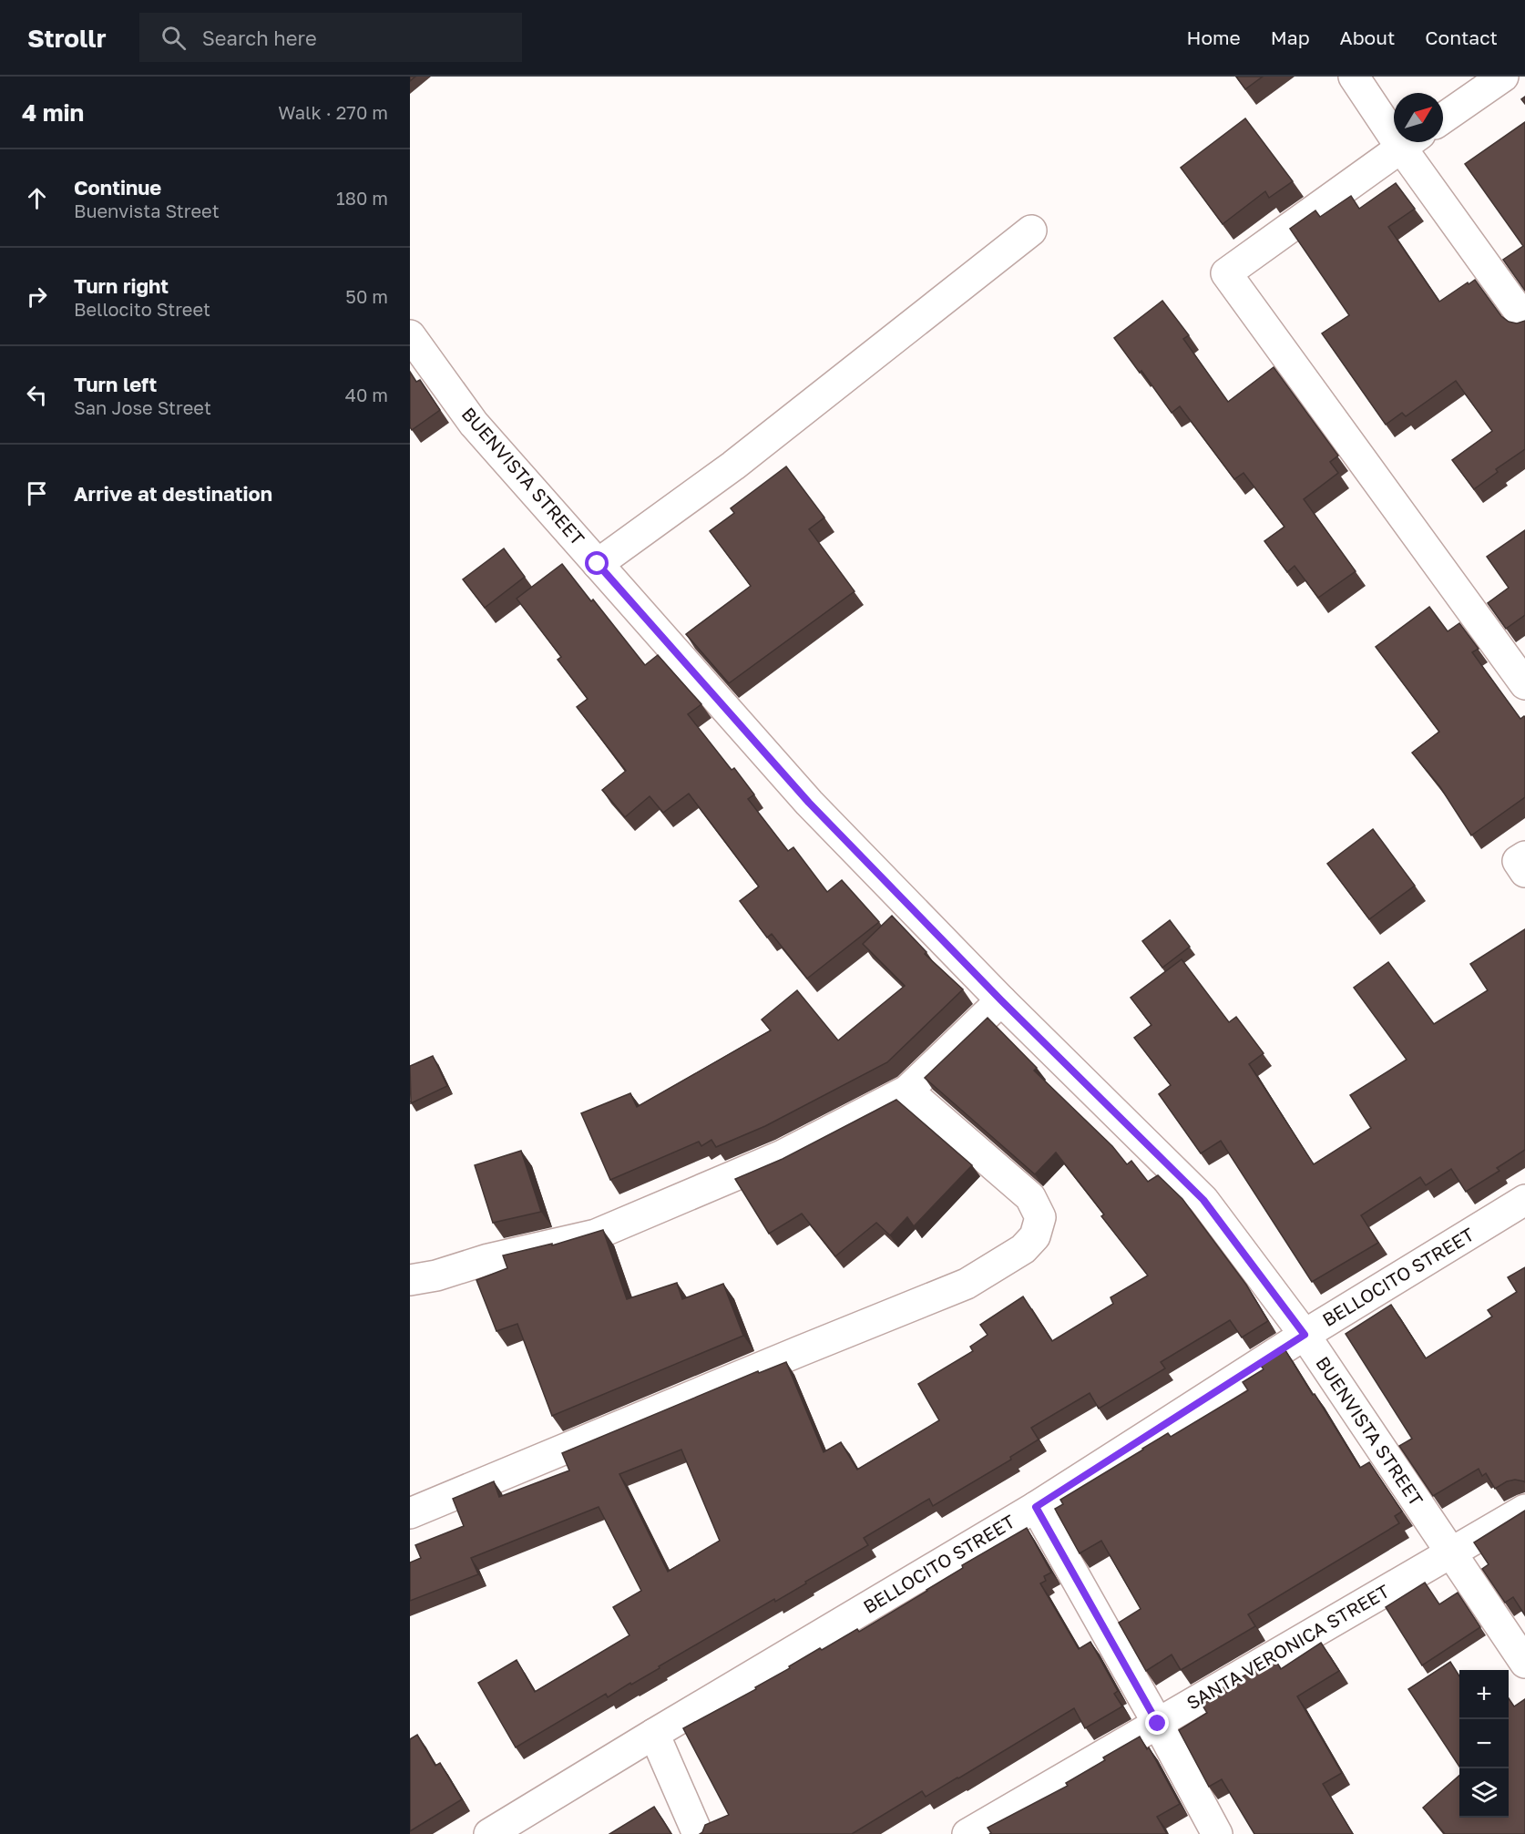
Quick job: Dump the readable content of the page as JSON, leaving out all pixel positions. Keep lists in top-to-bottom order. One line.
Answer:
{"streets":{"street":["BUENVISTA STREET","BELLOCITO STREET","SANTA VERONICA STREET"]},"crossings":[["BUENVISTA STREET","BELLOCITO STREET"],["BUENVISTA STREET","SANTA VERONICA STREET"]],"north":"top right","page":{"header":"Strollr","search":"Search here","nav":["Home","Map","About","Contact"],"heading":["4 min","Walk · 270 m"],"list":[["Continue","Buenvista Street","180 m"],["Turn right","Bellocito Street","50 m"],["Turn left","San Jose Street","40 m"],"Arrive at destination"],"map_buttons":["+","−"]}}
